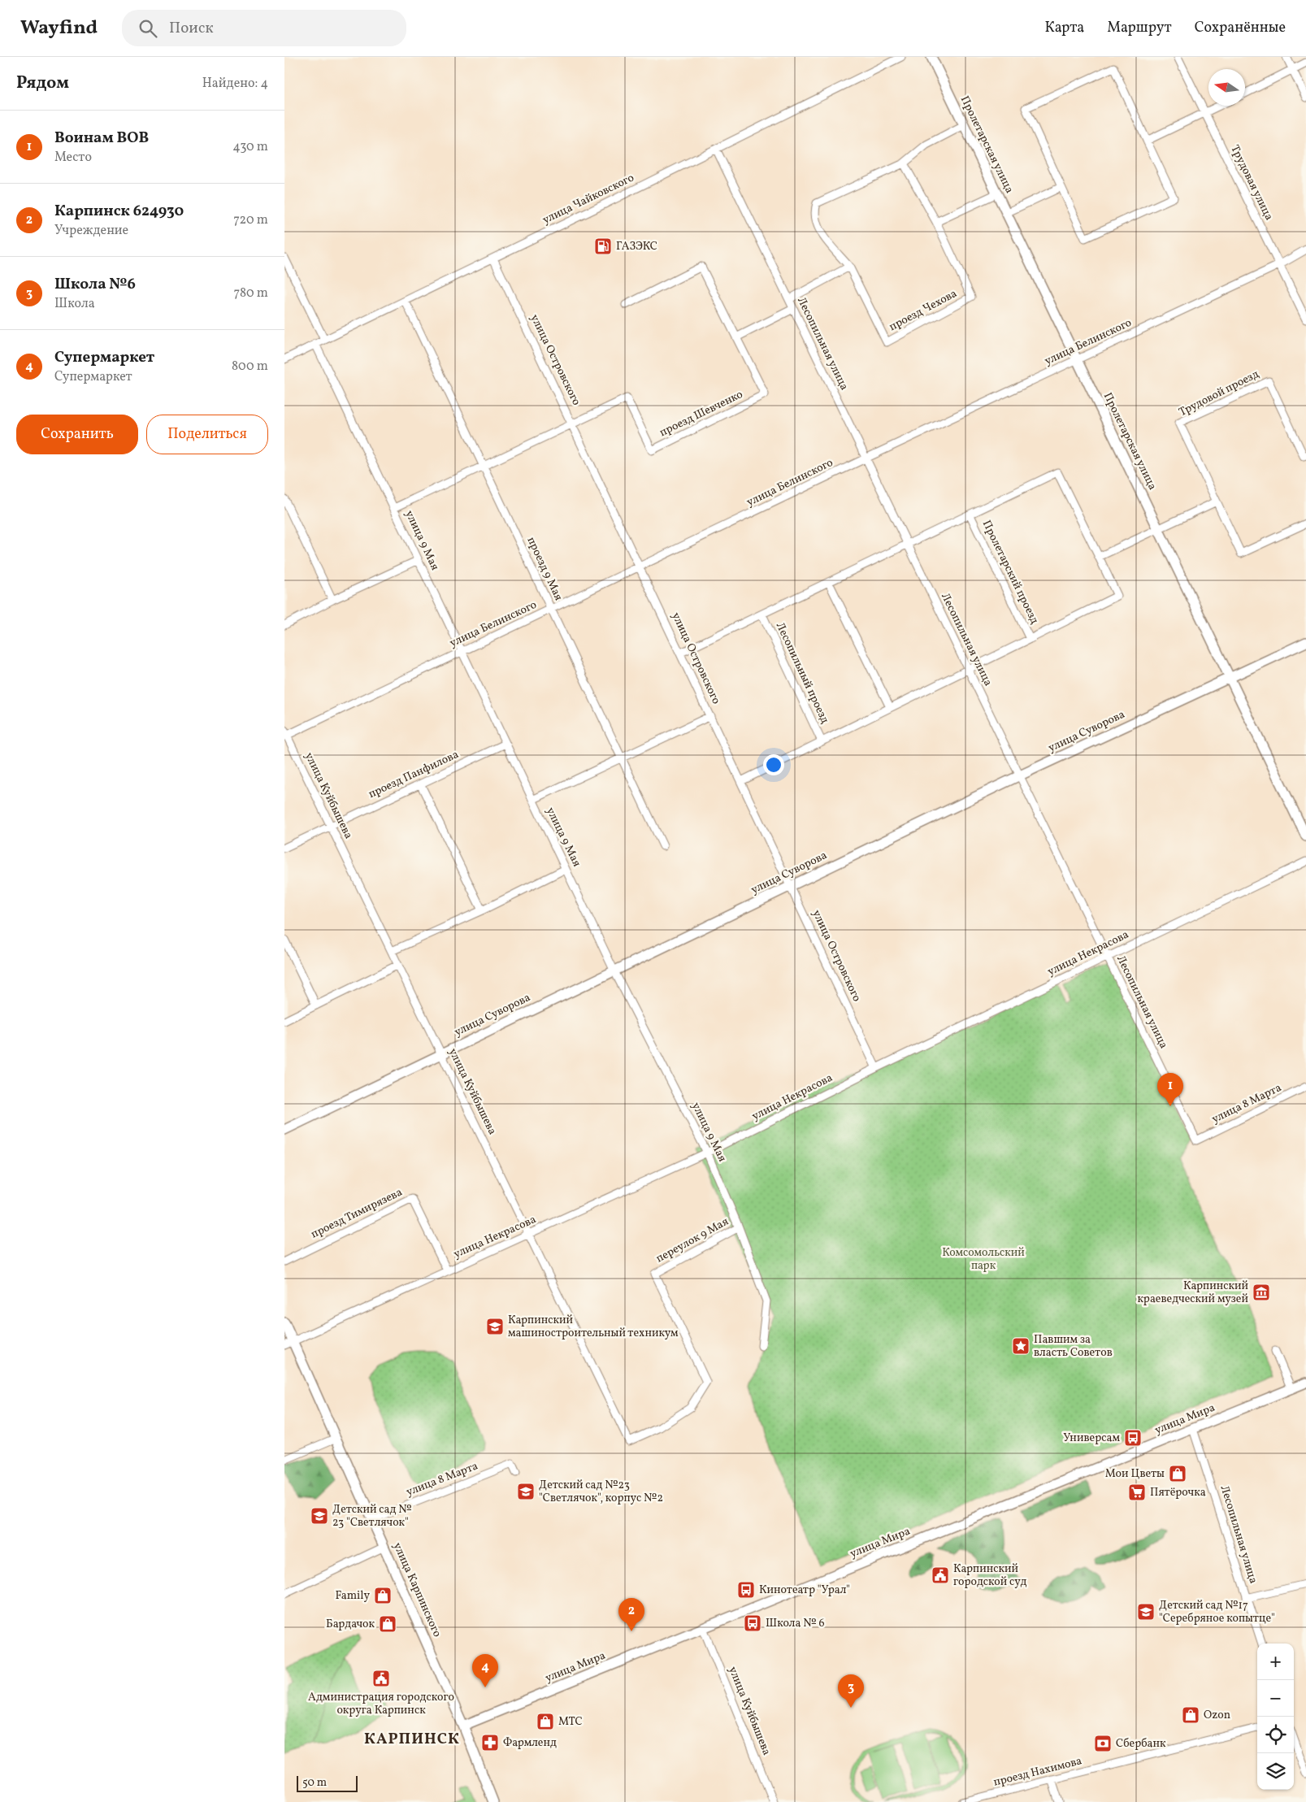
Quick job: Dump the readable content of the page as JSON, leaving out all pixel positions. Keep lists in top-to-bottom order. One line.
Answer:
{"streets":{"main road":["Пролетарская улица","улица Суворова","улица Мира","улица Карпинского"],"street":["Трудовая улица","улица Чайковского","проезд Чехова","улица Белинского","Лесопильная улица","улица Островского","Трудовой проезд","проезд Шевченко","улица 9 Мая","проезд 9 Мая","Пролетарский проезд","Лесопильный проезд","проезд Панфилова","улица Куйбышева","улица Некрасова","улица 8 Марта","проезд Тимирязева","переулок 9 Мая","проезд Нахимова"]},"crossings":[["Пролетарская улица","улица Белинского"],["Пролетарская улица","улица Суворова"],["Трудовая улица","улица Белинского"],["улица Чайковского","Лесопильная улица"],["улица Чайковского","улица Островского"],["улица Чайковского","улица 9 Мая"],["улица Чайковского","проезд 9 Мая"],["улица Белинского","Лесопильная улица"],["улица Белинского","улица Островского"],["улица Белинского","улица 9 Мая"],["улица Белинского","проезд 9 Мая"],["улица Белинского","улица Куйбышева"],["Лесопильная улица","Пролетарский проезд"],["Лесопильная улица","Лесопильный проезд"],["Лесопильная улица","улица Суворова"],["Лесопильная улица","улица Некрасова"],["Лесопильная улица","улица 8 Марта"],["Лесопильная улица","улица Мира"],["улица Островского","проезд Шевченко"],["улица Островского","Лесопильный проезд"],["улица Островского","улица Суворова"],["улица Островского","улица Некрасова"],["улица 9 Мая","улица Суворова"],["улица 9 Мая","проезд Панфилова"],["улица 9 Мая","улица Некрасова"],["улица 9 Мая","переулок 9 Мая"],["Пролетарский проезд","Лесопильный проезд"],["улица Суворова","улица Куйбышева"],["проезд Панфилова","улица Куйбышева"],["улица Куйбышева","улица Некрасова"],["улица Куйбышева","переулок 9 Мая"],["улица Куйбышева","улица Мира"],["улица Некрасова","проезд Тимирязева"],["улица Некрасова","улица Карпинского"],["улица 8 Марта","улица Карпинского"],["улица Мира","улица Карпинского"]],"districts":["КАРПИНСК"],"parks":["Комсомольский парк"],"places":{"fuel station":["ГАЗЭКС"],"museum":["Карпинский краеведческий музей"],"school or university":["Карпинский машиностроительный техникум","Детский сад №23 \"Светлячок\", корпус №2","Детский сад № 23 \"Светлячок\"","Детский сад №17 \"Серебряное копытце\""],"place":["Павшим за власть Советов"],"bus stop":["Универсам","Кинотеатр \"Урал\"","Школа № 6"],"shop":["Мои Цветы","Family","Бардачок","Ozon","МТС"],"supermarket":["Пятёрочка"],"public building":["Карпинский городской суд","Администрация городского округа Карпинск"],"pharmacy":["Фармленд"],"bank":["Сбербанк"]},"scale_bar":"50 m","north":"left","page":{"header":"Wayfind","search":"Поиск","nav":["Карта","Маршрут","Сохранённые"],"heading":["Рядом","Найдено: 4"],"list":[{"mark":"1","name":"Воинам ВОВ","note":"Место","value":"430 m"},{"mark":"2","name":"Карпинск 624930","note":"Учреждение","value":"720 m"},{"mark":"3","name":"Школа №6","note":"Школа","value":"780 m"},{"mark":"4","name":"Супермаркет","note":"Супермаркет","value":"800 m"}],"buttons":["Сохранить","Поделиться"],"pins":["1","2","4","3"],"map_buttons":["+","−"],"scale":"50 m"}}
